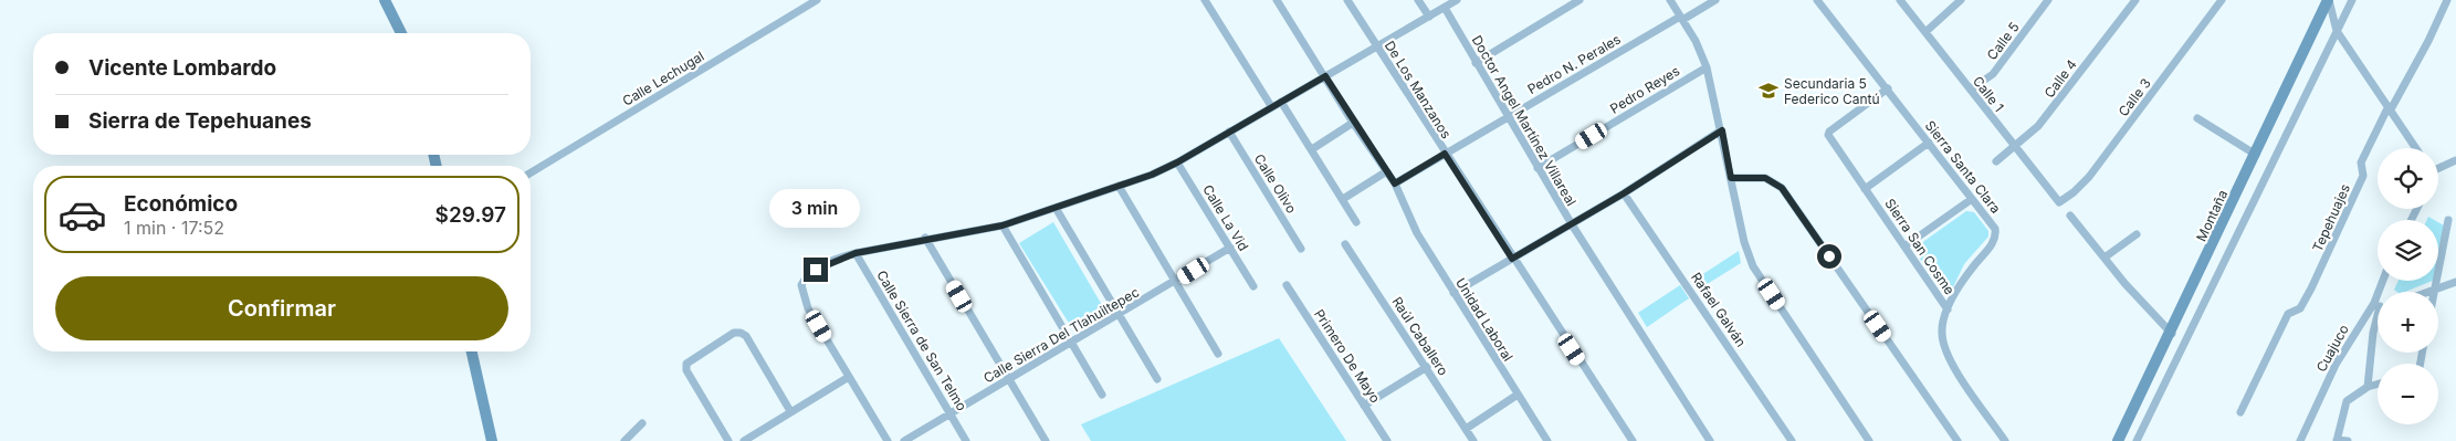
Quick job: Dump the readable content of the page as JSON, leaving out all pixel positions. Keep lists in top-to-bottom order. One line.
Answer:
{"streets":{"main road":["Montaña"],"street":["Calle 5","Pedro N. Perales","Calle Lechugal","Calle 4","De Los Manzanos","Pedro Reyes","Calle 1","Calle 3","Doctor Angel Martínez Villareal","Sierra Santa Clara","Calle Olivo","Calle La Vid","Tepehuajes","Sierra San Cosme","Rafael Galván","Unidad Laboral","Calle Sierra Del Tlahuiltepec","Raúl Caballero","Calle Sierra de San Telmo","Cuajuco","Primero De Mayo"]},"crossings":[["Calle 5","Calle 1"],["Pedro N. Perales","De Los Manzanos"],["Pedro N. Perales","Doctor Angel Martínez Villareal"],["Pedro N. Perales","Unidad Laboral"],["Calle 4","Calle 1"],["Pedro Reyes","Doctor Angel Martínez Villareal"],["Calle 1","Calle 3"],["Sierra Santa Clara","Sierra San Cosme"],["Calle La Vid","Calle Sierra Del Tlahuiltepec"],["Calle Sierra Del Tlahuiltepec","Calle Sierra de San Telmo"]],"places":{"school or university":["Secundaria 5 Federico Cantú"]},"page":{"banner":["Vicente Lombardo","Sierra de Tepehuanes"],"map_buttons":["+","−"],"list":[{"name":"Económico","note":"1 min · 17:52","value":"$29.97"}],"bubble":"3 min","buttons":"Confirmar"}}
